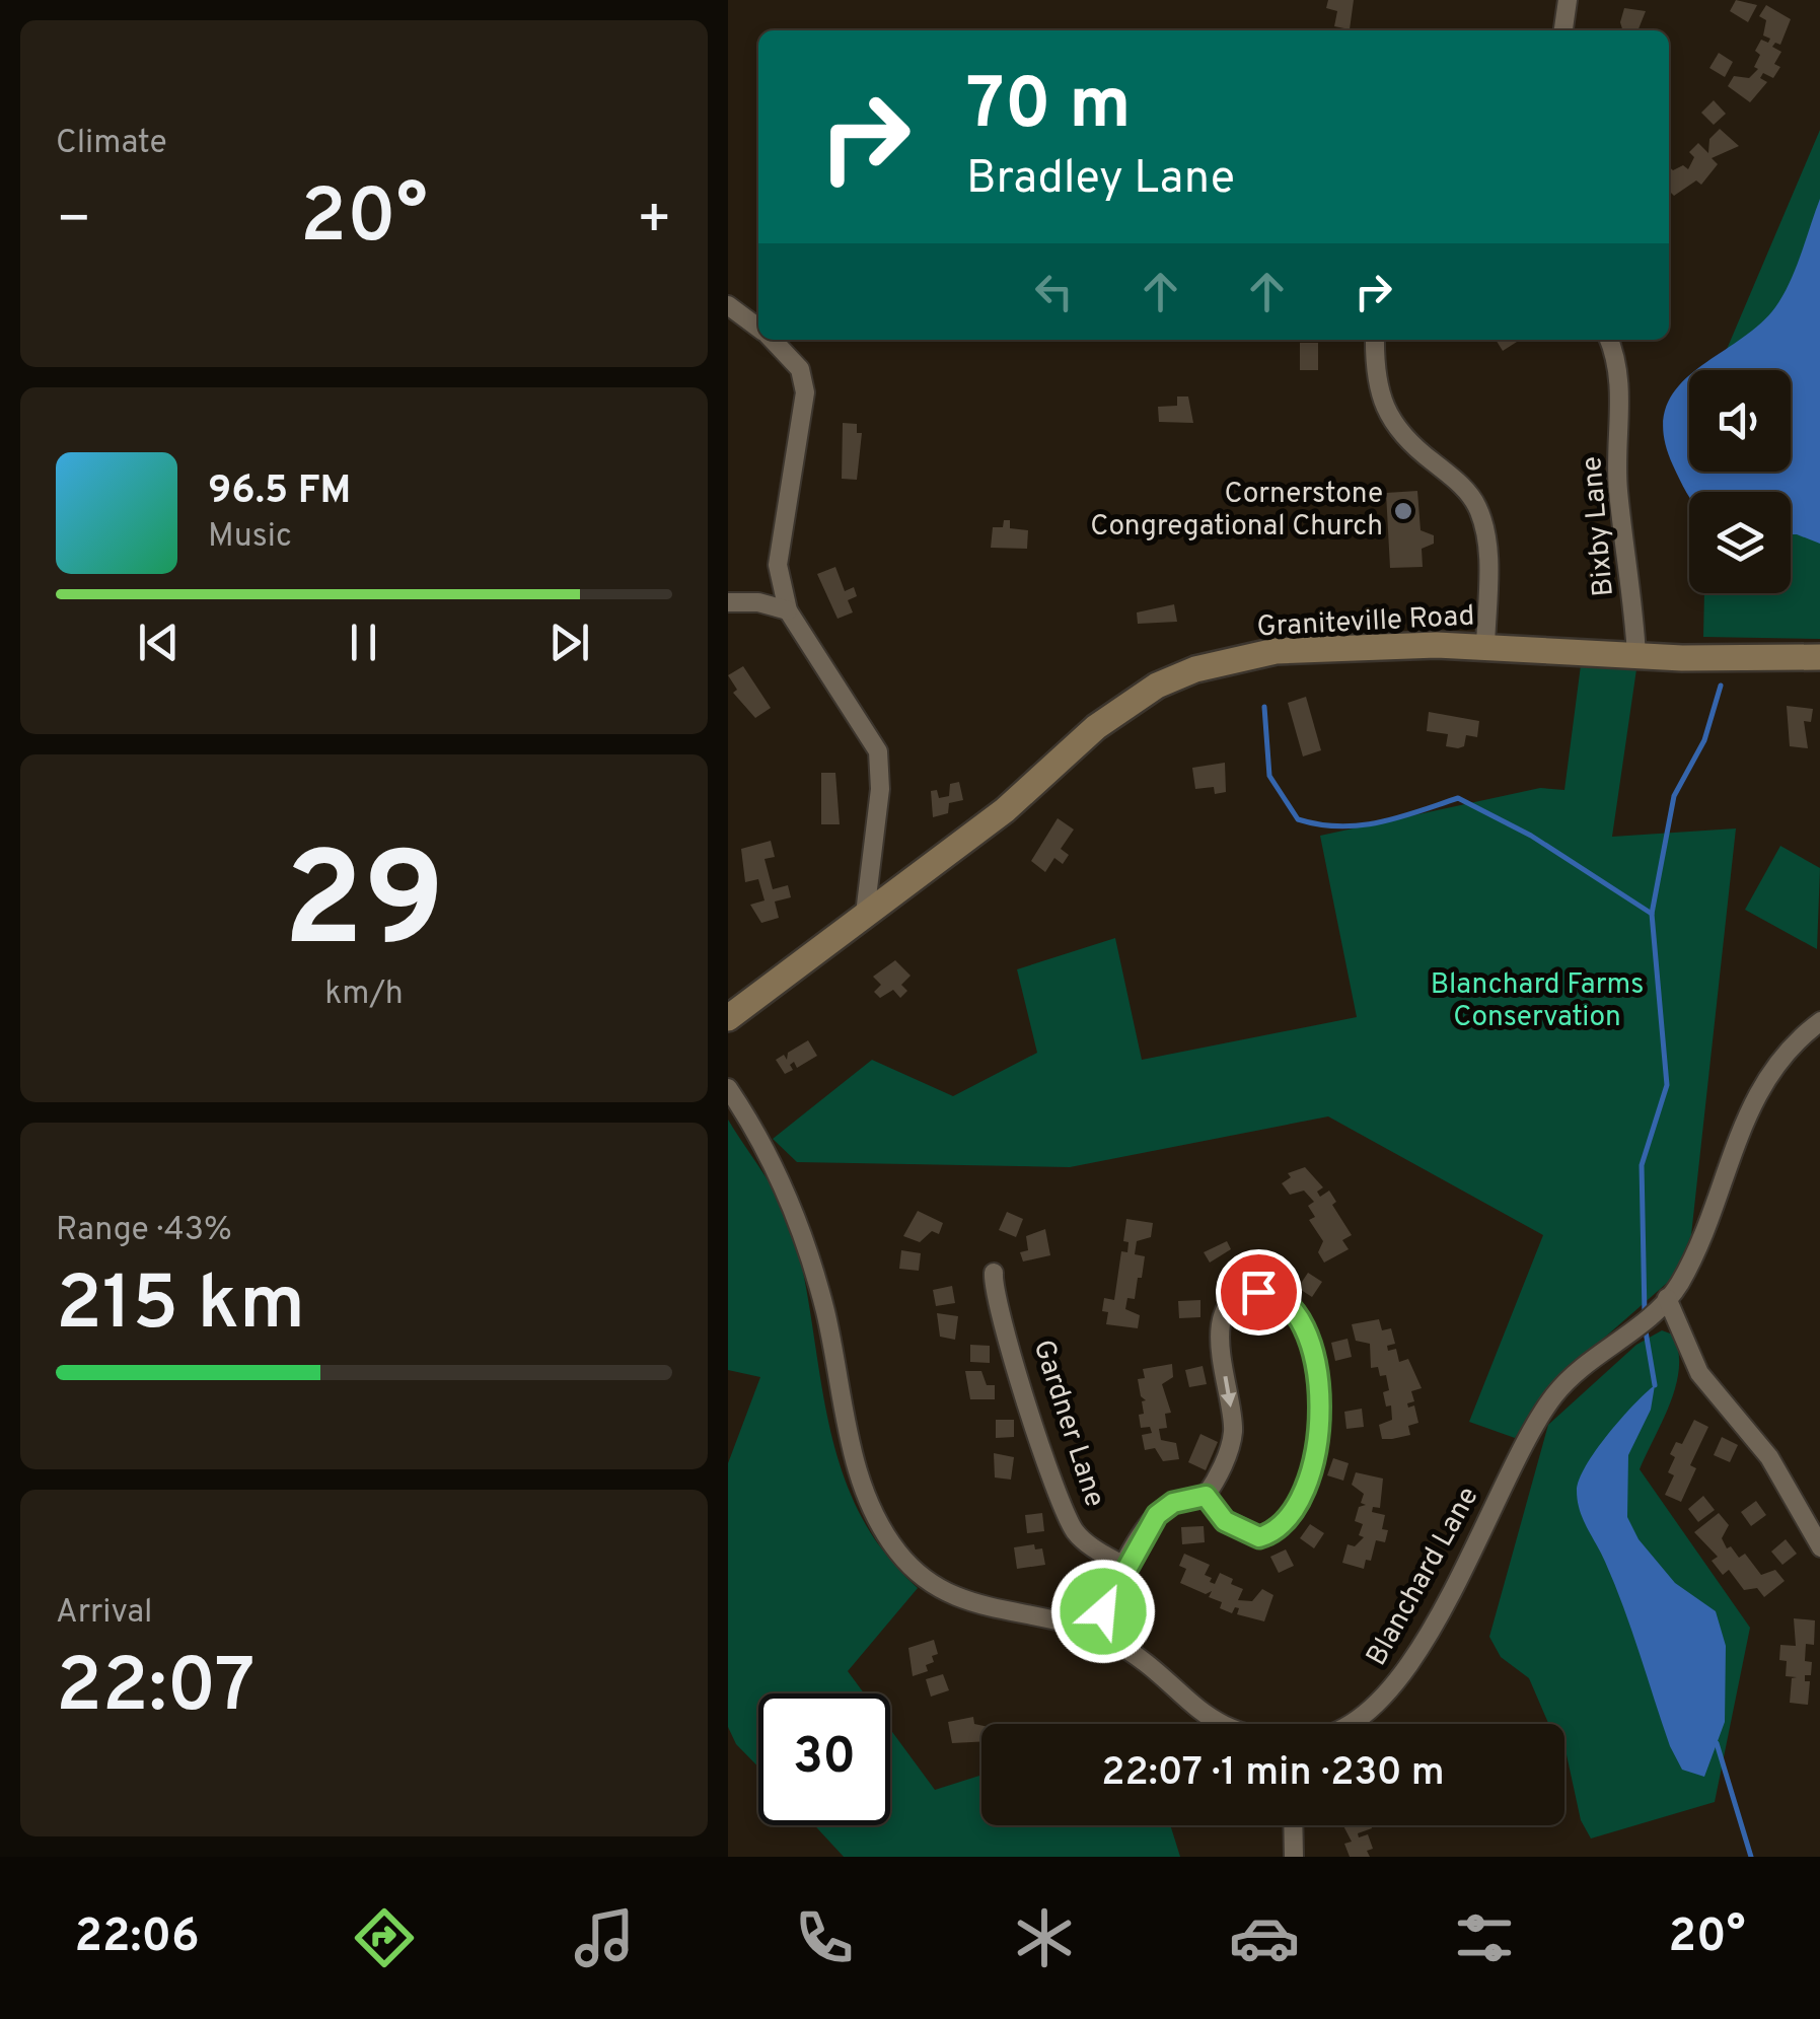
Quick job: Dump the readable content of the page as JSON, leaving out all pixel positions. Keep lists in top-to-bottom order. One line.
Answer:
{"streets":{"main road":["Graniteville Road"],"street":["Bixby Lane","Gardner Lane","Blanchard Lane"]},"crossings":[["Bixby Lane","Graniteville Road"]],"parks":["Blanchard Farms Conservation"],"places":["Cornerstone Congregational Church"],"page":{"tile":["Climate",["29","km/h"],["Range · 43%","215 km"],["Arrival","22:07"]],"turn":["70 m","Bradley Lane"],"heat":["−","20°","+"],"song":["96.5 FM","Music"],"limit":"30","trip":"22:07 · 1 min · 230 m","tabs":["22:06","20°"]}}
